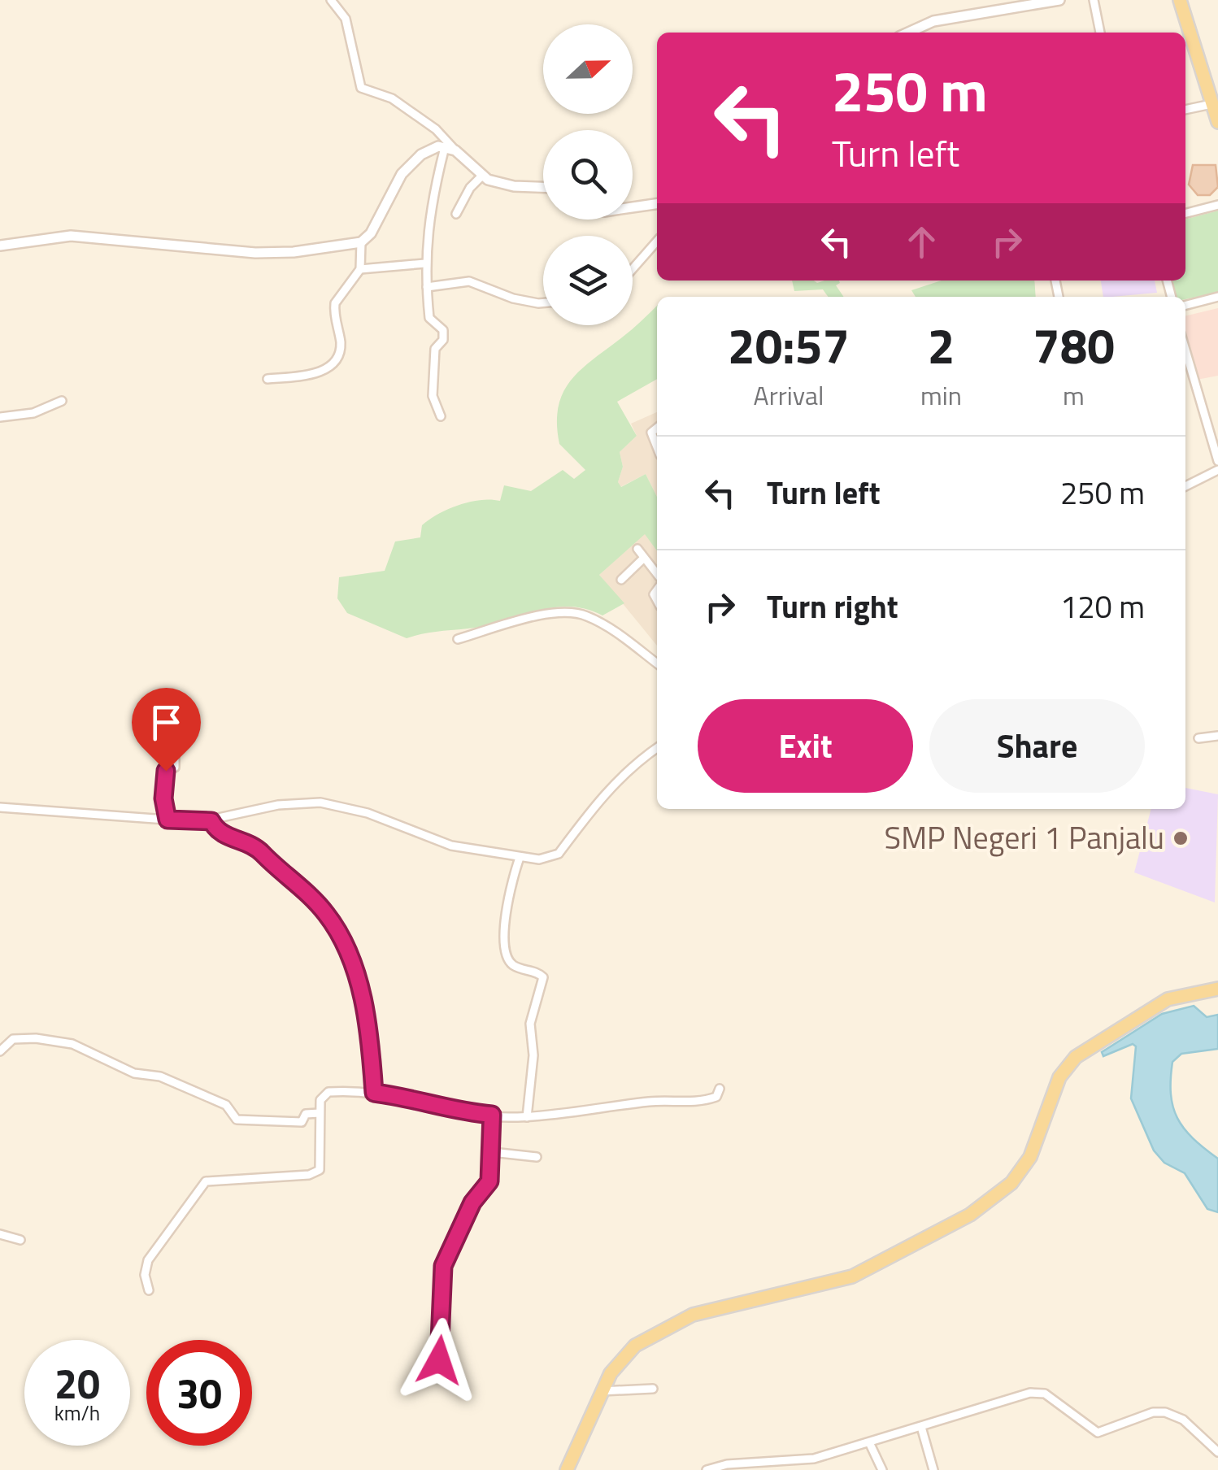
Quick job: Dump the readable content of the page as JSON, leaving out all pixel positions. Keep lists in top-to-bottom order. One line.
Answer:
{"places":["SMP Negeri 1 Panjalu"],"north":"right","page":{"turn":["250 m","Turn left"],"eta":["20:57","Arrival","2","min","780","m"],"list":[{"name":"Turn left","value":"250 m"},{"name":"Turn right","value":"120 m"}],"buttons":["Exit","Share"],"speed":"20 km/h","limit":"30"}}
